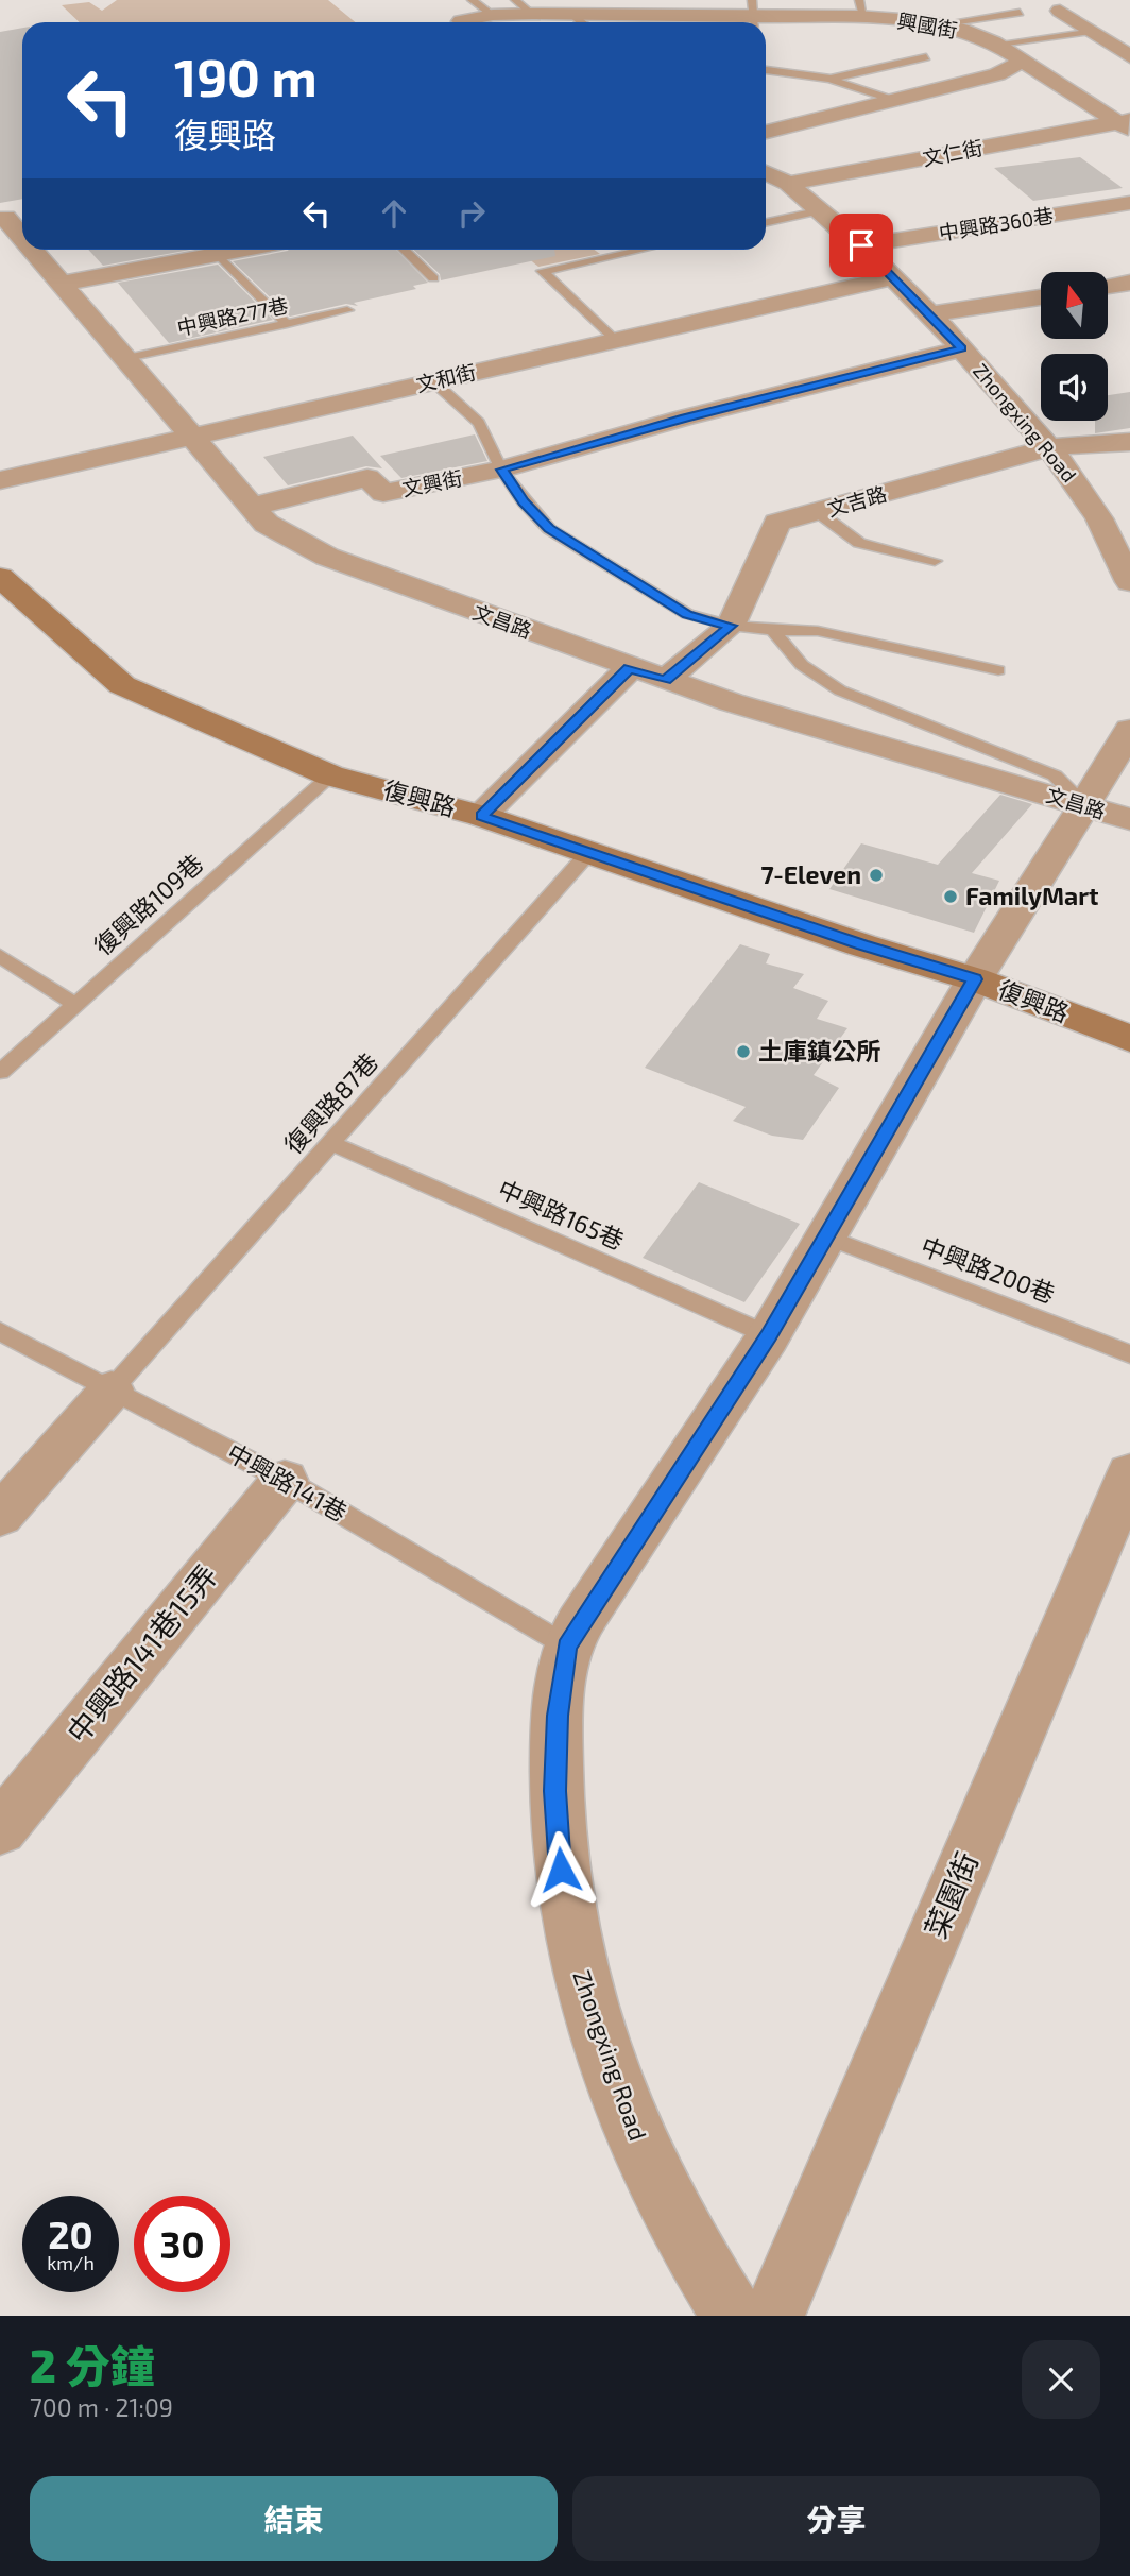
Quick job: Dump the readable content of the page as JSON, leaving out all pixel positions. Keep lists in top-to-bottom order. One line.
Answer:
{"streets":{"main road":["復興路"],"street":["興國街","文仁街","中興路360巷","文和街","Zhongxing Road","文興街","文吉路","文昌路","中興路141巷15弄","菜園街"],"lane":["中興路277巷","復興路109巷","復興路87巷","中興路165巷","中興路200巷","中興路141巷"]},"crossings":[["興國街","文仁街"],["文仁街","Zhongxing Road"],["中興路360巷","Zhongxing Road"],["中興路277巷","文昌路"],["文和街","Zhongxing Road"],["文和街","文昌路"],["Zhongxing Road","文興街"],["Zhongxing Road","文吉路"],["Zhongxing Road","文昌路"],["Zhongxing Road","復興路"],["Zhongxing Road","中興路165巷"],["Zhongxing Road","中興路200巷"],["Zhongxing Road","中興路141巷"],["文興街","文昌路"],["文吉路","文昌路"],["復興路","復興路109巷"],["復興路","復興路87巷"],["復興路87巷","中興路165巷"],["復興路87巷","中興路141巷"],["中興路141巷","中興路141巷15弄"]],"places":["7-Eleven","FamilyMart","土庫鎮公所"],"north":"top","page":{"turn":["190 m","復興路"],"speed":"20 km/h","limit":"30","heading":["2 分鐘","700 m · 21:09"],"buttons":["結束","分享"]}}
